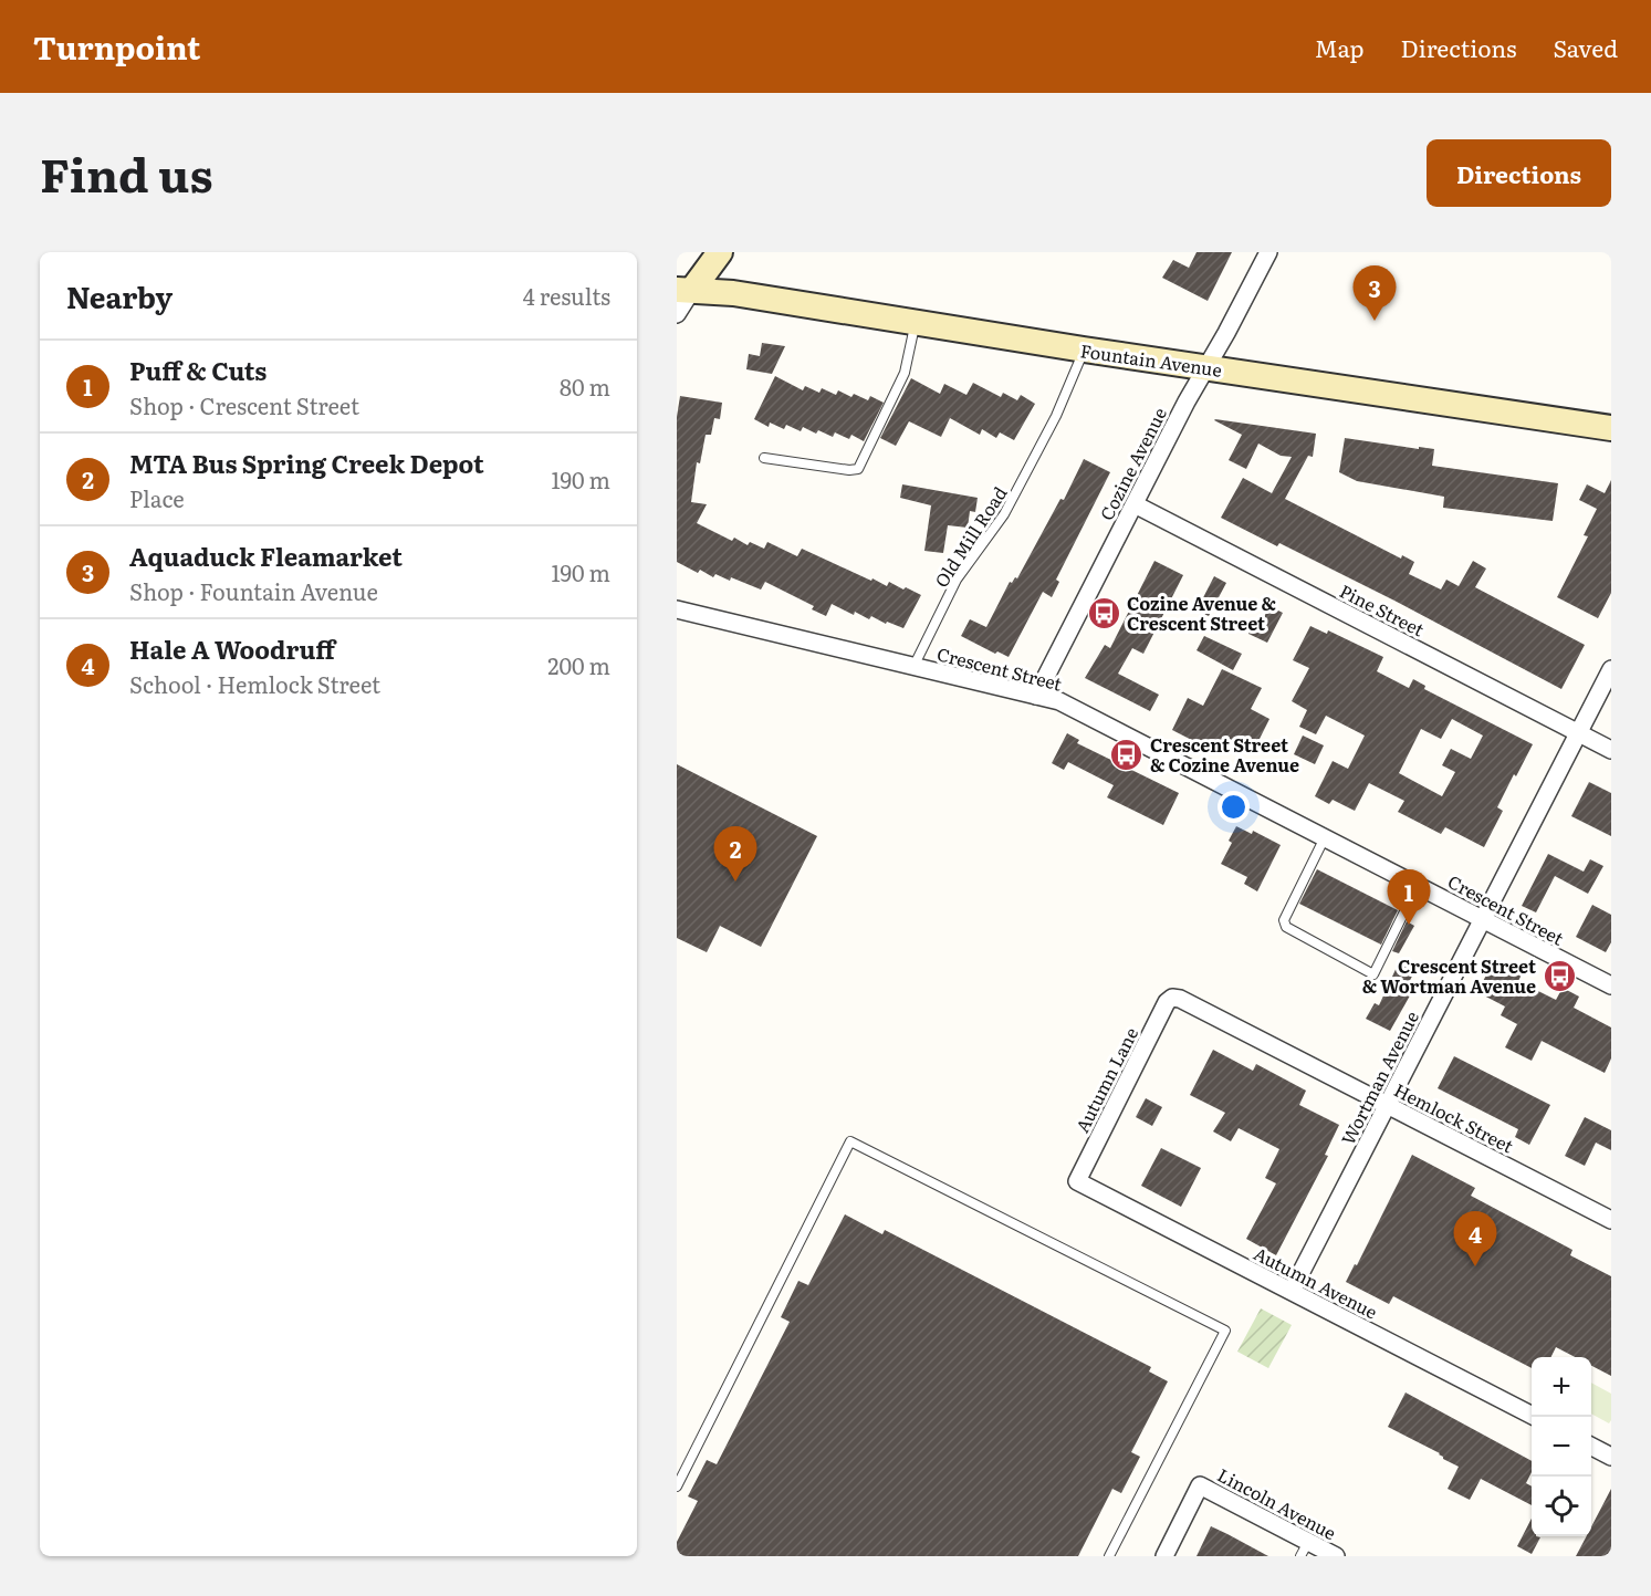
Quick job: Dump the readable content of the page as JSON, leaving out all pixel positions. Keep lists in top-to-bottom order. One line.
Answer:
{"streets":{"main road":["Fountain Avenue"],"street":["Cozine Avenue","Pine Street","Crescent Street","Wortman Avenue","Autumn Lane","Hemlock Street","Autumn Avenue","Lincoln Avenue"],"lane":["Old Mill Road"]},"crossings":[["Fountain Avenue","Cozine Avenue"],["Fountain Avenue","Old Mill Road"],["Cozine Avenue","Pine Street"],["Cozine Avenue","Crescent Street"],["Old Mill Road","Crescent Street"],["Pine Street","Wortman Avenue"],["Crescent Street","Wortman Avenue"],["Wortman Avenue","Hemlock Street"],["Wortman Avenue","Autumn Avenue"],["Autumn Lane","Hemlock Street"],["Autumn Lane","Autumn Avenue"]],"places":{"bus stop":["Cozine Avenue & Crescent Street","Crescent Street & Cozine Avenue","Crescent Street & Wortman Avenue"]},"page":{"header":"Turnpoint","nav":["Map","Directions","Saved"],"title":"Find us","buttons":"Directions","heading":["Nearby","4 results"],"pins":["3","2","1","4"],"list":[{"mark":"1","name":"Puff & Cuts","note":"Shop · Crescent Street","value":"80 m"},{"mark":"2","name":"MTA Bus Spring Creek Depot","note":"Place","value":"190 m"},{"mark":"3","name":"Aquaduck Fleamarket","note":"Shop · Fountain Avenue","value":"190 m"},{"mark":"4","name":"Hale A Woodruff","note":"School · Hemlock Street","value":"200 m"}],"map_buttons":["+","−"]}}
